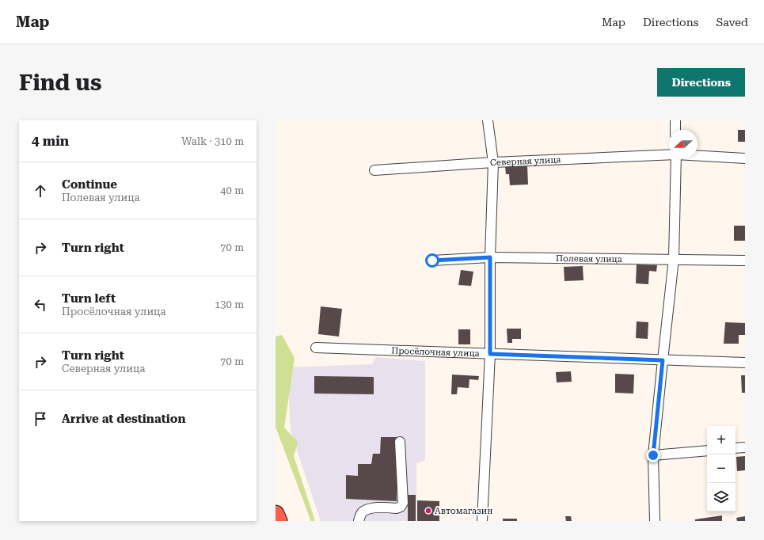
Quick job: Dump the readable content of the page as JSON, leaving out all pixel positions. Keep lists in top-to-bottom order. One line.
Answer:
{"streets":{"street":["Северная улица","Полевая улица","Просёлочная улица"]},"places":["Автомагазин"],"north":"left","page":{"header":"Map","nav":["Map","Directions","Saved"],"buttons":"Directions","title":"Find us","heading":["4 min","Walk · 310 m"],"list":[["Continue","Полевая улица","40 m"],["Turn right","70 m"],["Turn left","Просёлочная улица","130 m"],["Turn right","Северная улица","70 m"],"Arrive at destination"],"map_buttons":["+","−"]}}
